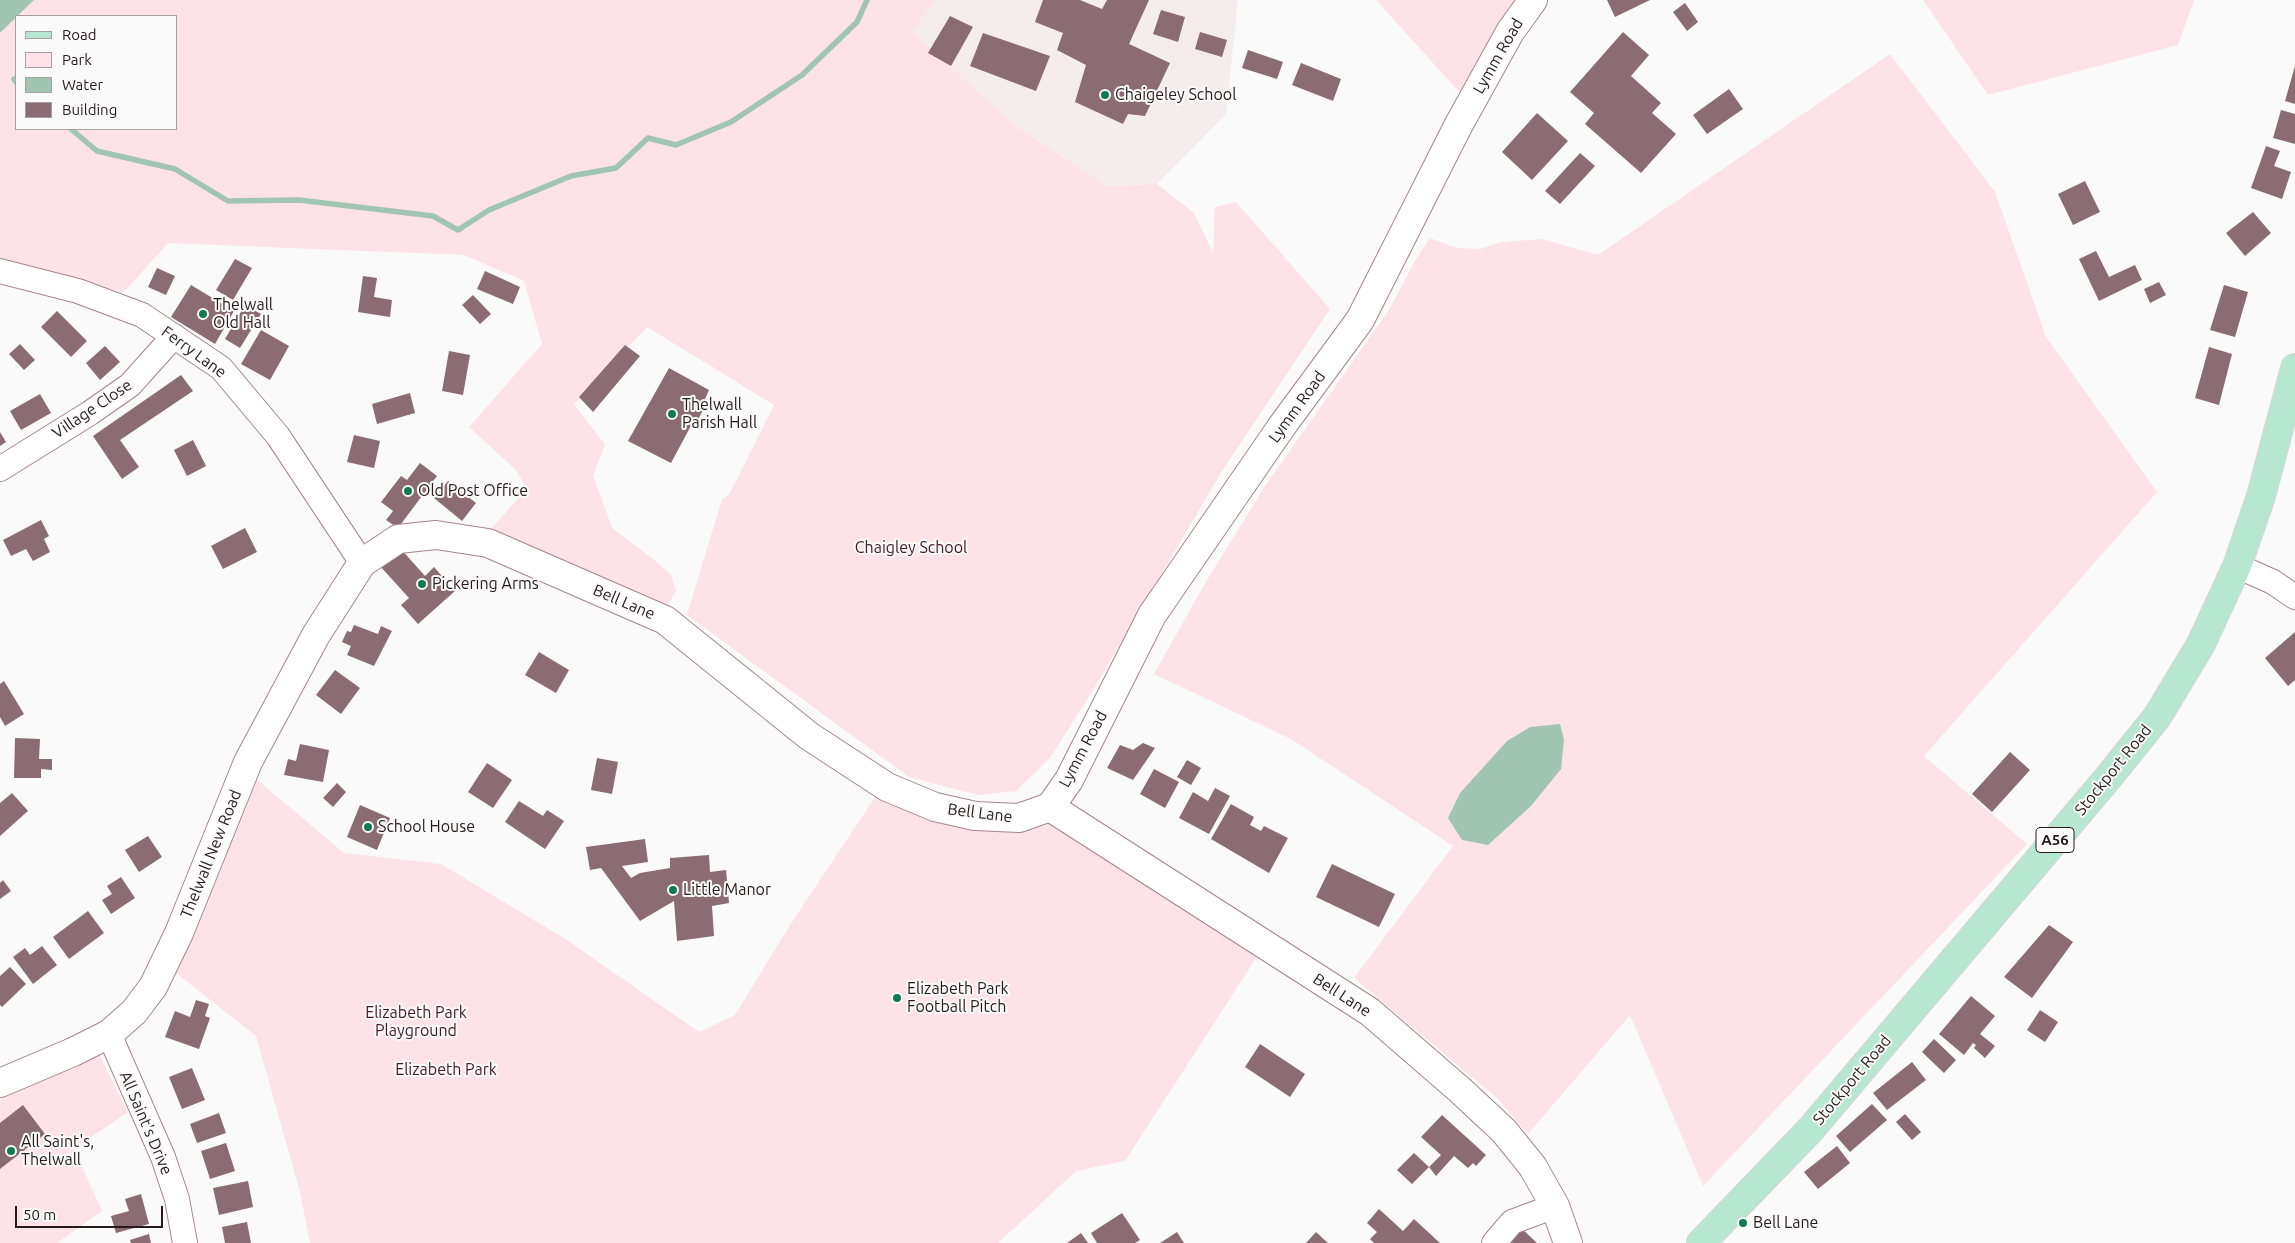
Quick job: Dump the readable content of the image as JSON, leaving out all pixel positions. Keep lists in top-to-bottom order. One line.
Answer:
{"streets":{"main road":["Lymm Road","Bell Lane","Stockport Road","A56","Thelwall New Road"],"street":["Ferry Lane","Village Close","All Saint's Drive"]},"crossings":[["Lymm Road","Bell Lane"],["Ferry Lane","Village Close"],["Ferry Lane","Bell Lane"],["Ferry Lane","Thelwall New Road"],["Bell Lane","Thelwall New Road"],["Thelwall New Road","All Saint's Drive"]],"parks":["Chaigley School","Elizabeth Park Playground","Elizabeth Park"],"places":["Chaigeley School","Thelwall Old Hall","Thelwall Parish Hall","Old Post Office","Pickering Arms","School House","Little Manor","Elizabeth Park Football Pitch","All Saint's, Thelwall","Bell Lane"],"legend":["Road","Park","Water","Building"],"scale_bar":"50 m"}
